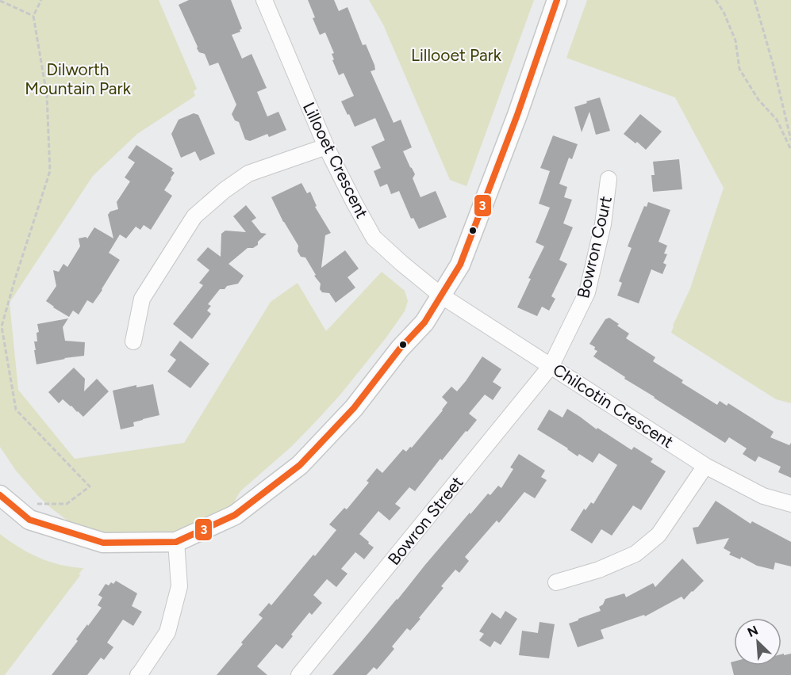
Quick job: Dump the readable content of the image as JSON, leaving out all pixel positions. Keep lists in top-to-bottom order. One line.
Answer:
{"streets":{"street":["Lillooet Crescent","Bowron Court","Chilcotin Crescent","Bowron Street"]},"crossings":[["Lillooet Crescent","Chilcotin Crescent"],["Bowron Court","Chilcotin Crescent"],["Bowron Court","Bowron Street"],["Chilcotin Crescent","Bowron Street"]],"parks":["Lillooet Park","Dilworth Mountain Park"],"lines":["transit line 3"],"north":"top left"}
